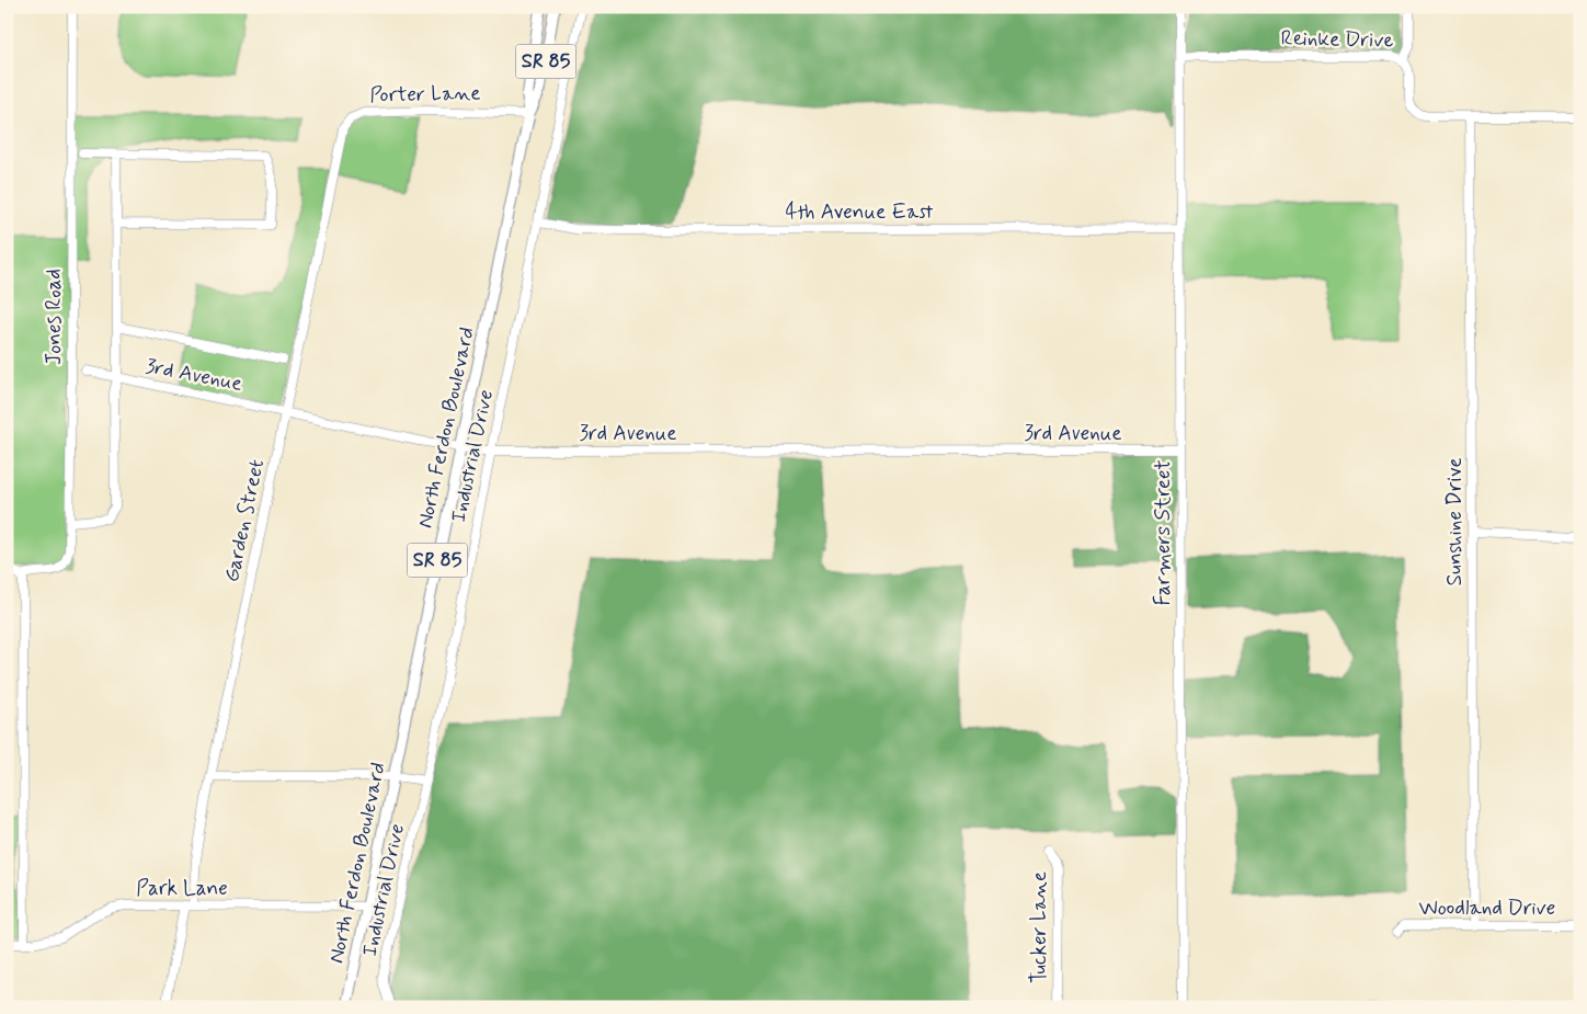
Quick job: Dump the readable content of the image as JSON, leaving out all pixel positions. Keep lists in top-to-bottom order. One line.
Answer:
{"streets":{"main road":["SR 85","North Ferdon Boulevard"],"street":["Reinke Drive","Porter Lane","4th Avenue East","Jones Road","3rd Avenue","Industrial Drive","Garden Street","Sunshine Drive","Farmers Street","Park Lane","Woodland Drive","Tucker Lane"]},"crossings":[["Reinke Drive","Sunshine Drive"],["Reinke Drive","Farmers Street"],["Porter Lane","North Ferdon Boulevard"],["Porter Lane","Garden Street"],["4th Avenue East","Industrial Drive"],["4th Avenue East","Farmers Street"],["3rd Avenue","North Ferdon Boulevard"],["3rd Avenue","Industrial Drive"],["3rd Avenue","Garden Street"],["3rd Avenue","Farmers Street"],["North Ferdon Boulevard","Park Lane"],["Garden Street","Park Lane"],["Sunshine Drive","Woodland Drive"]]}
